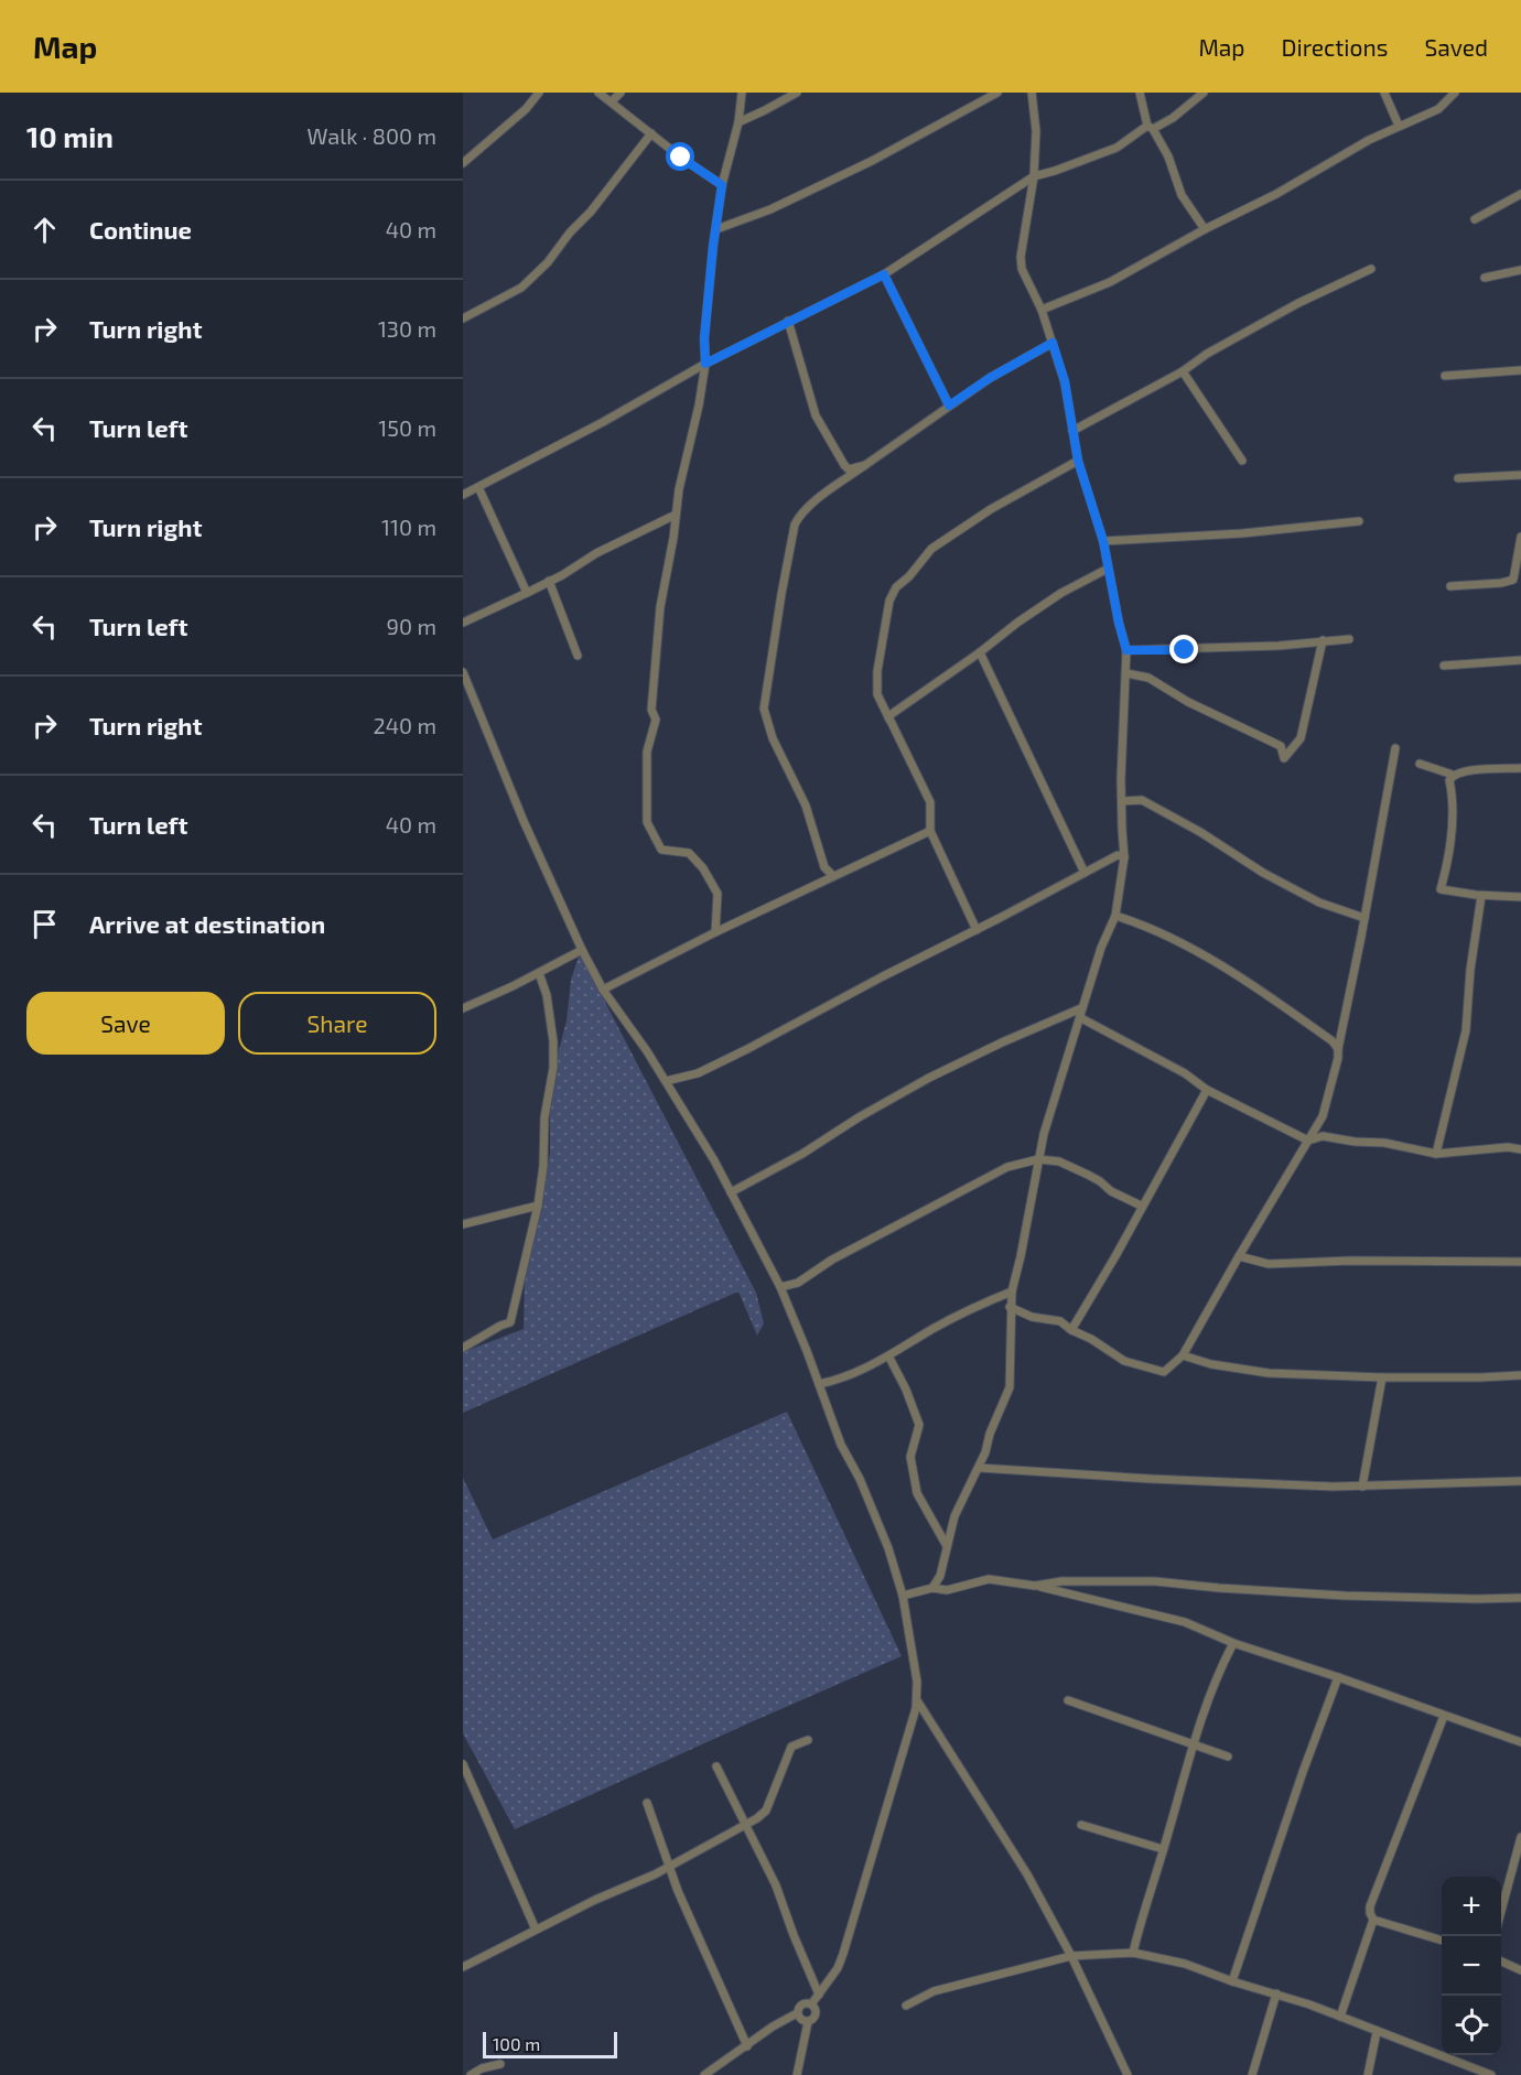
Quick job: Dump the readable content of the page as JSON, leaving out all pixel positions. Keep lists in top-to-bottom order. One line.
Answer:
{"scale_bar":"100 m","page":{"header":"Map","nav":["Map","Directions","Saved"],"heading":["10 min","Walk · 800 m"],"list":[["Continue","40 m"],["Turn right","130 m"],["Turn left","150 m"],["Turn right","110 m"],["Turn left","90 m"],["Turn right","240 m"],["Turn left","40 m"],"Arrive at destination"],"buttons":["Save","Share"],"map_buttons":["+","−"],"scale":"100 m"}}
